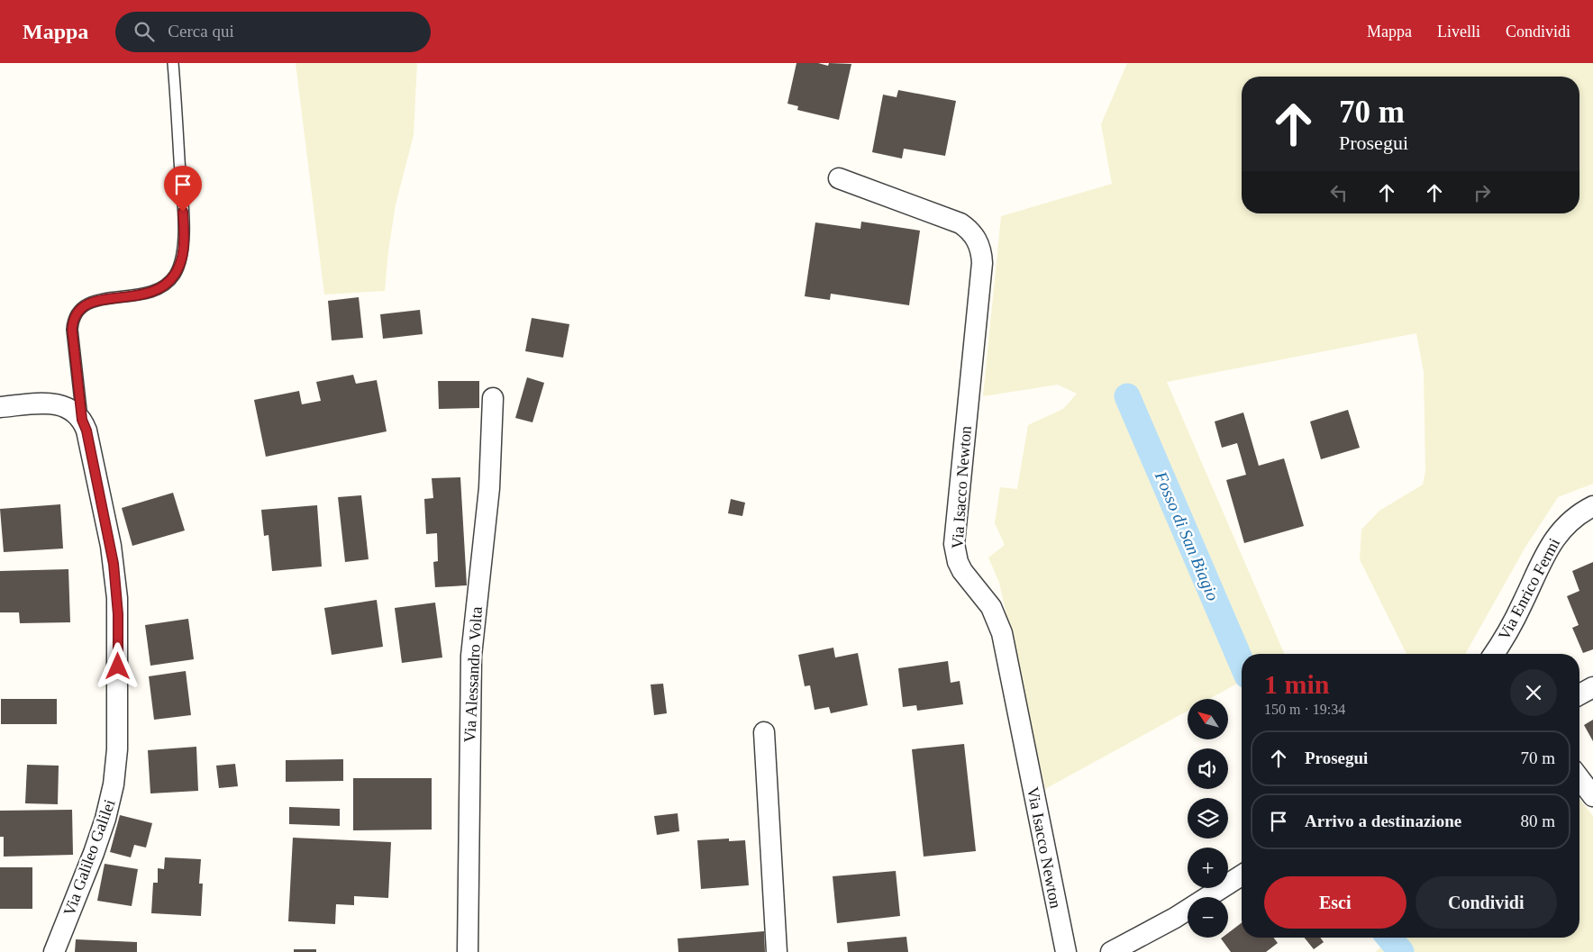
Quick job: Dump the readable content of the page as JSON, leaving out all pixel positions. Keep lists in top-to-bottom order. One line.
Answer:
{"streets":{"street":["Via Isacco Newton","Via Enrico Fermi","Via Alessandro Volta","Via Galileo Galilei"]},"water":["Fosso di San Biagio"],"north":"top left","page":{"header":"Mappa","search":"Cerca qui","nav":["Mappa","Livelli","Condividi"],"turn":["70 m","Prosegui"],"heading":["1 min","150 m · 19:34"],"map_buttons":["+","−"],"list":[{"name":"Prosegui","value":"70 m"},{"name":"Arrivo a destinazione","value":"80 m"}],"buttons":["Esci","Condividi"]}}
